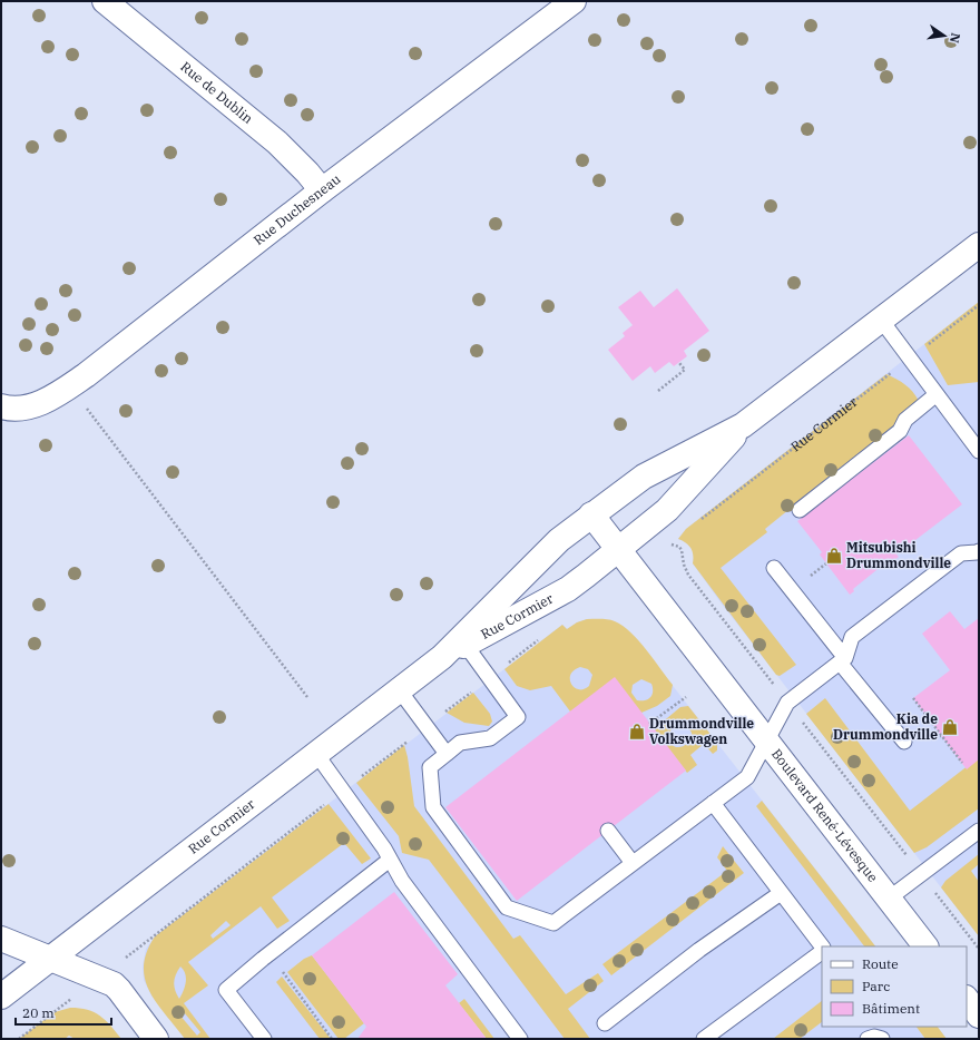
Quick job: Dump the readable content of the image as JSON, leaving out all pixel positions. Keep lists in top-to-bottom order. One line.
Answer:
{"streets":{"street":["Rue de Dublin","Rue Duchesneau","Rue Cormier","Boulevard René-Lévesque"]},"crossings":[["Rue de Dublin","Rue Duchesneau"],["Rue Cormier","Boulevard René-Lévesque"]],"places":{"shop":["Mitsubishi Drummondville","Kia de Drummondville","Drummondville Volkswagen"]},"legend":["Route","Parc","Bâtiment"],"scale_bar":"20 m","north":"right"}
